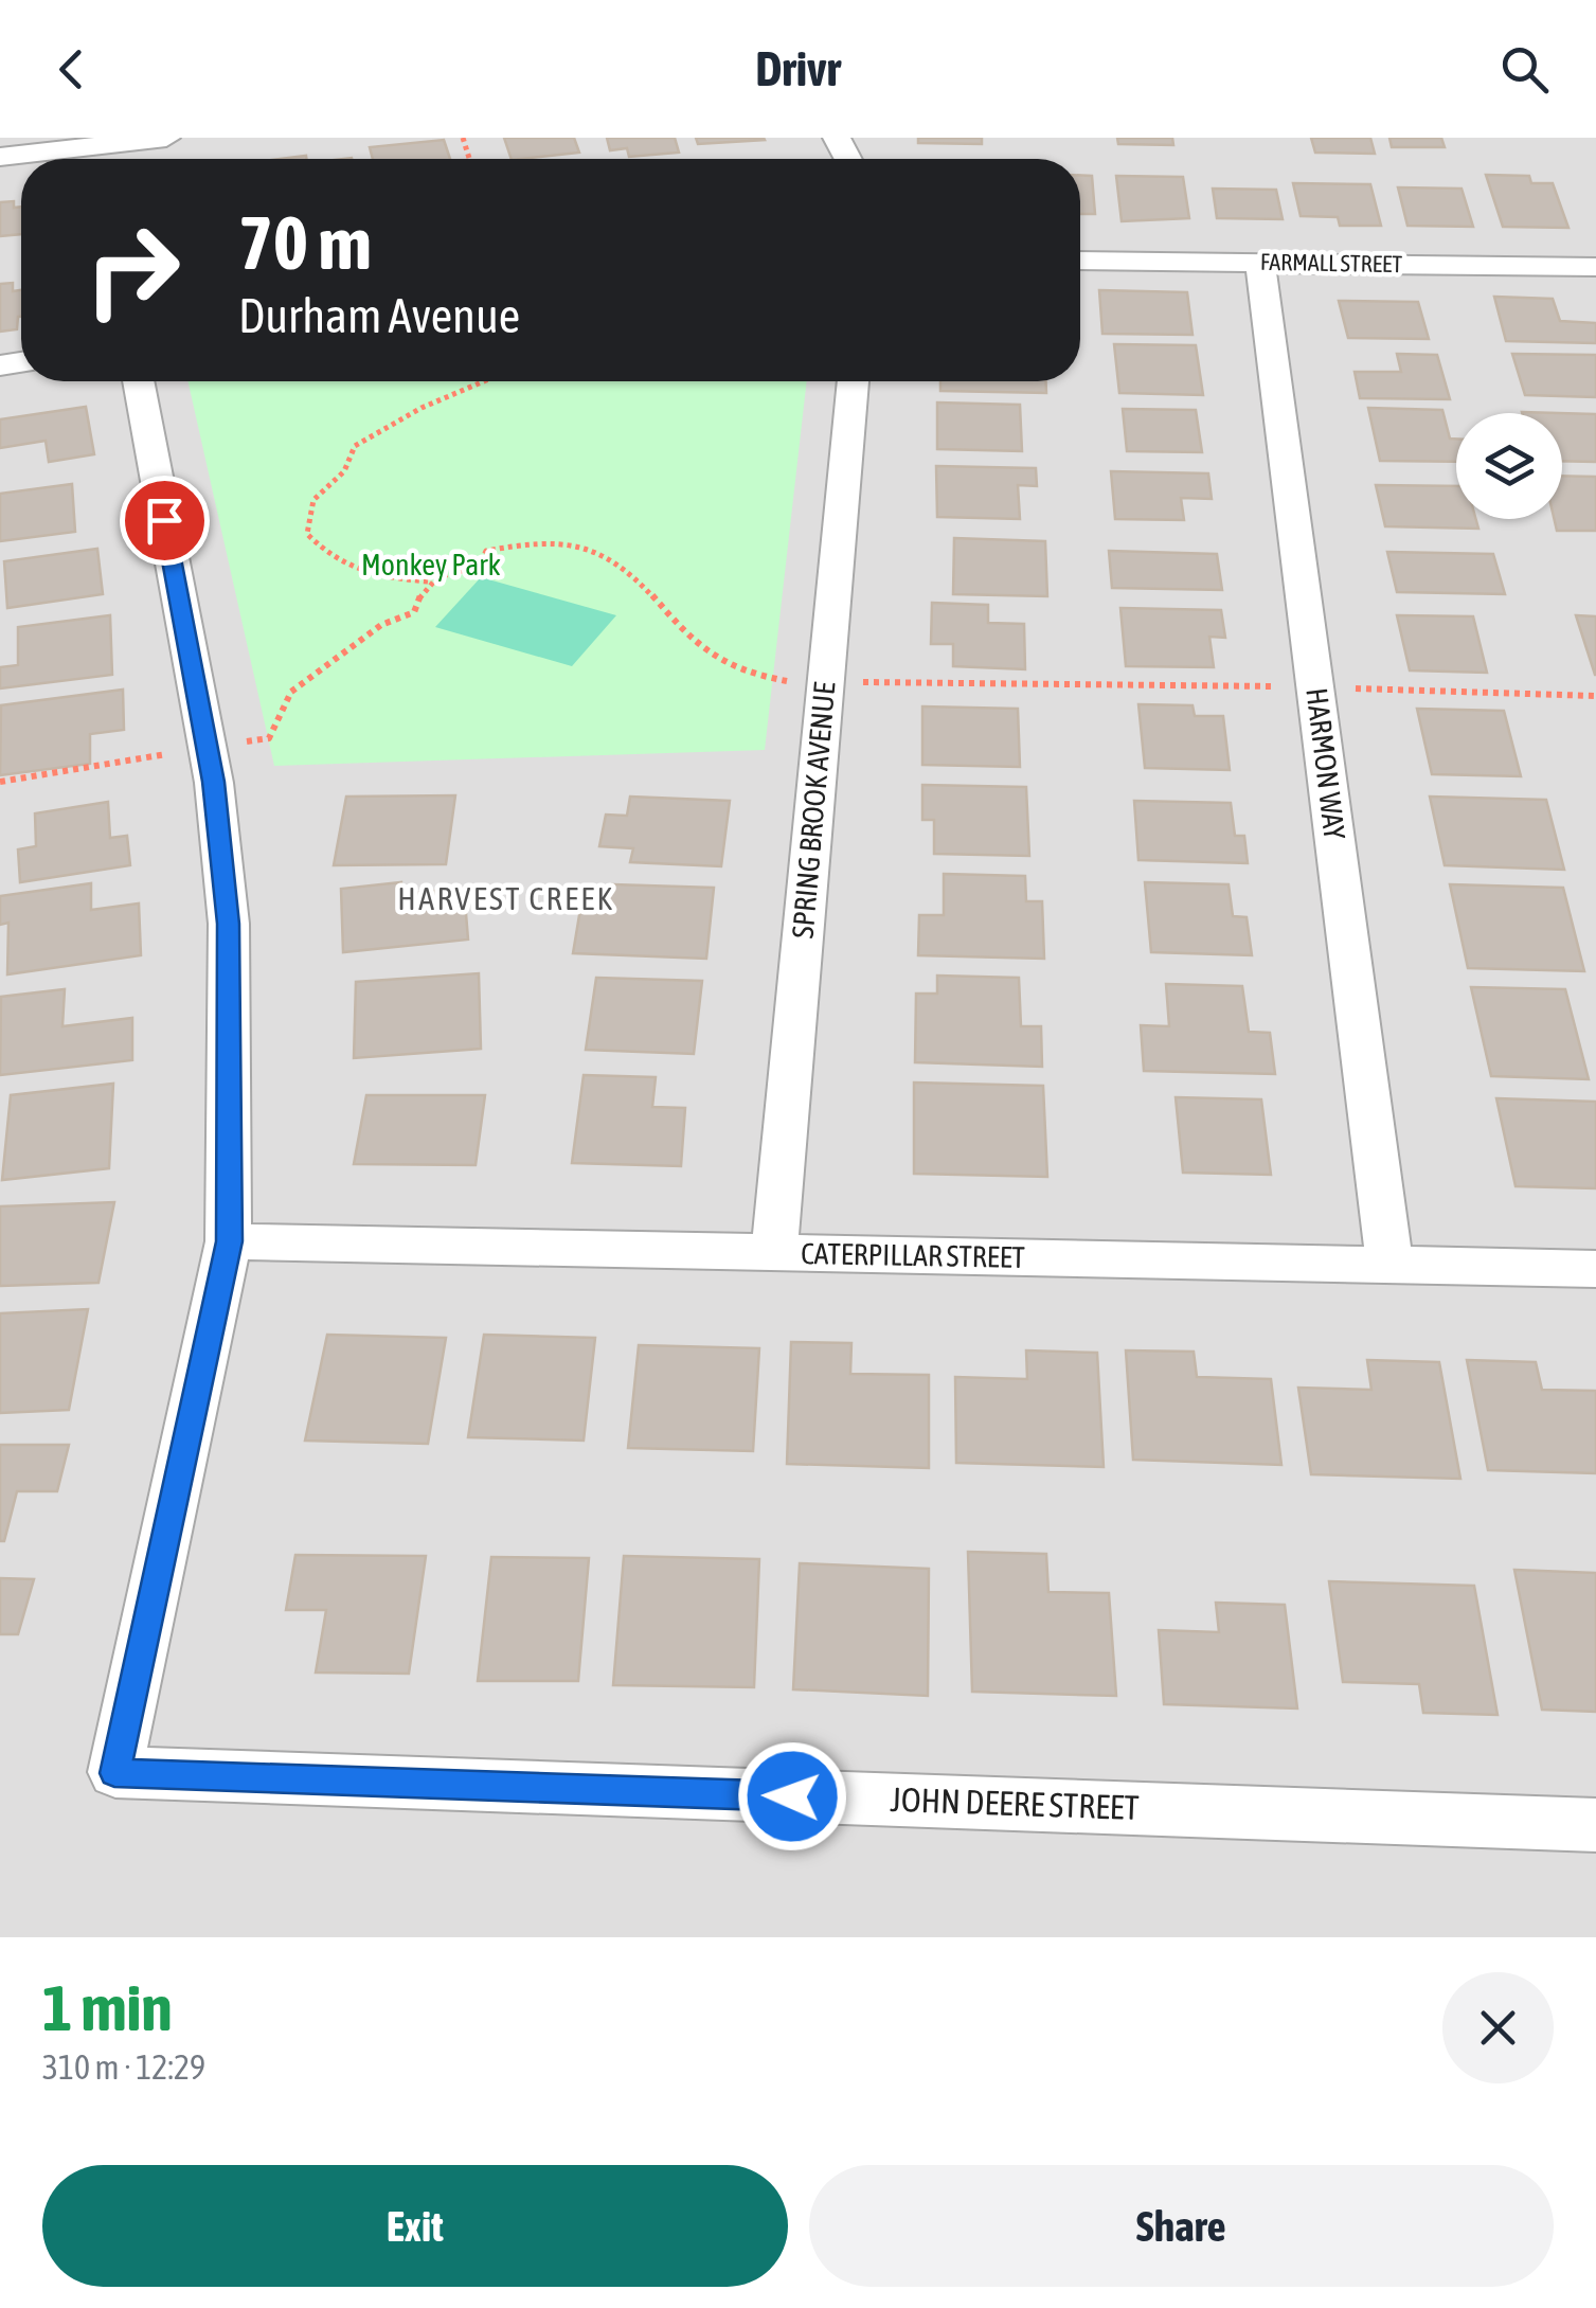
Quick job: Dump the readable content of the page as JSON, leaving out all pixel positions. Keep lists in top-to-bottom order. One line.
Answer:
{"streets":{"street":["FARMALL STREET","HARMON WAY","SPRING BROOK AVENUE","CATERPILLAR STREET","JOHN DEERE STREET"]},"crossings":[["FARMALL STREET","HARMON WAY"],["HARMON WAY","CATERPILLAR STREET"],["SPRING BROOK AVENUE","CATERPILLAR STREET"],["CATERPILLAR STREET","JOHN DEERE STREET"]],"districts":["HARVEST CREEK"],"parks":["Monkey Park"],"page":{"header":"Drivr","turn":["70 m","Durham Avenue"],"heading":["1 min","310 m · 12:29"],"buttons":["Exit","Share"]}}
